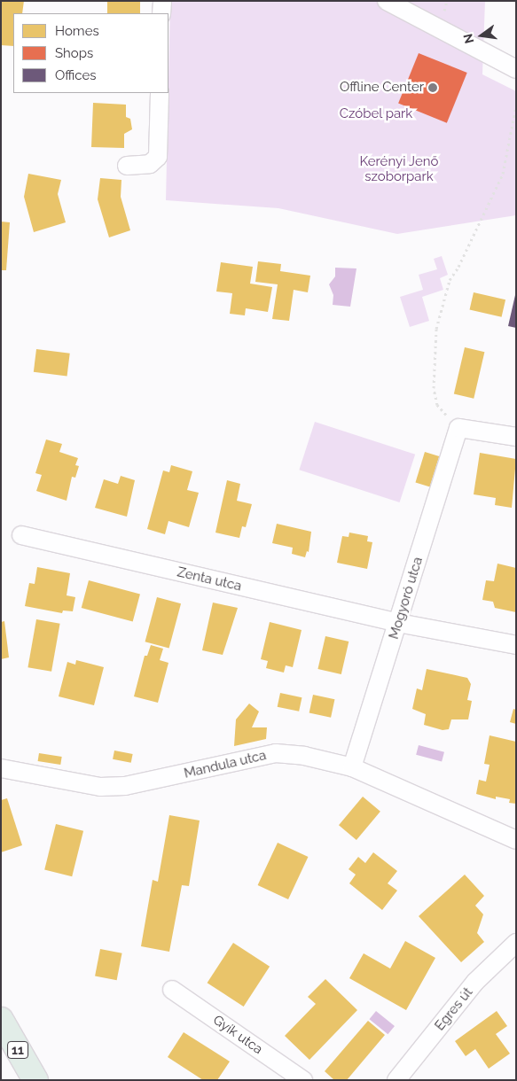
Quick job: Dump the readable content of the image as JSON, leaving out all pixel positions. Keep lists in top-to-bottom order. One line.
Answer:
{"streets":{"main road":["11"],"street":["Zenta utca","Mogyoró utca","Mandula utca","Egres út","Gyík utca"]},"crossings":[["Zenta utca","Mogyoró utca"],["Mogyoró utca","Mandula utca"]],"parks":["Czóbel park","Kerényi Jenő szoborpark"],"places":["Offline Center"],"legend":["Homes","Shops","Offices"],"north":"left"}
